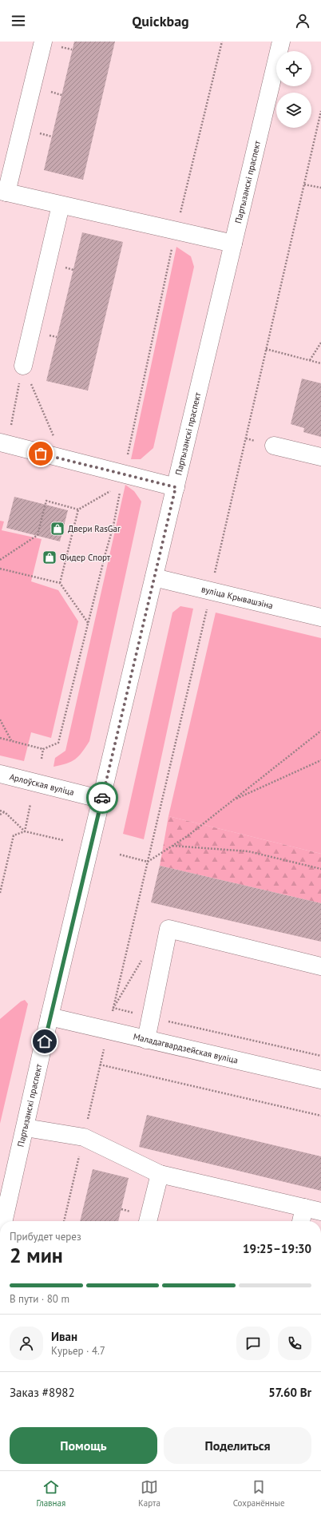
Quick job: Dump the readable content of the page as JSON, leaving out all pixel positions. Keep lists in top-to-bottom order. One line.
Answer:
{"streets":{"main road":["Партызанскі праспект","вуліца Крывашэіна","Арлоўская вуліца","Маладагвардзейская вуліца"]},"crossings":[["Партызанскі праспект","вуліца Крывашэіна"],["Партызанскі праспект","Арлоўская вуліца"],["Партызанскі праспект","Маладагвардзейская вуліца"]],"places":{"shop":["Двери RasGar","Фидер Спорт"]},"page":{"header":"Quickbag","heading":["2 мин","Прибудет через","19:25–19:30"],"panel":["Иван","Курьер · 4.7","Заказ #8982","57.60 Br"],"bar":"В пути · 80 m","buttons":["Помощь","Поделиться"],"tabs":["Главная","Карта","Сохранённые"]}}
